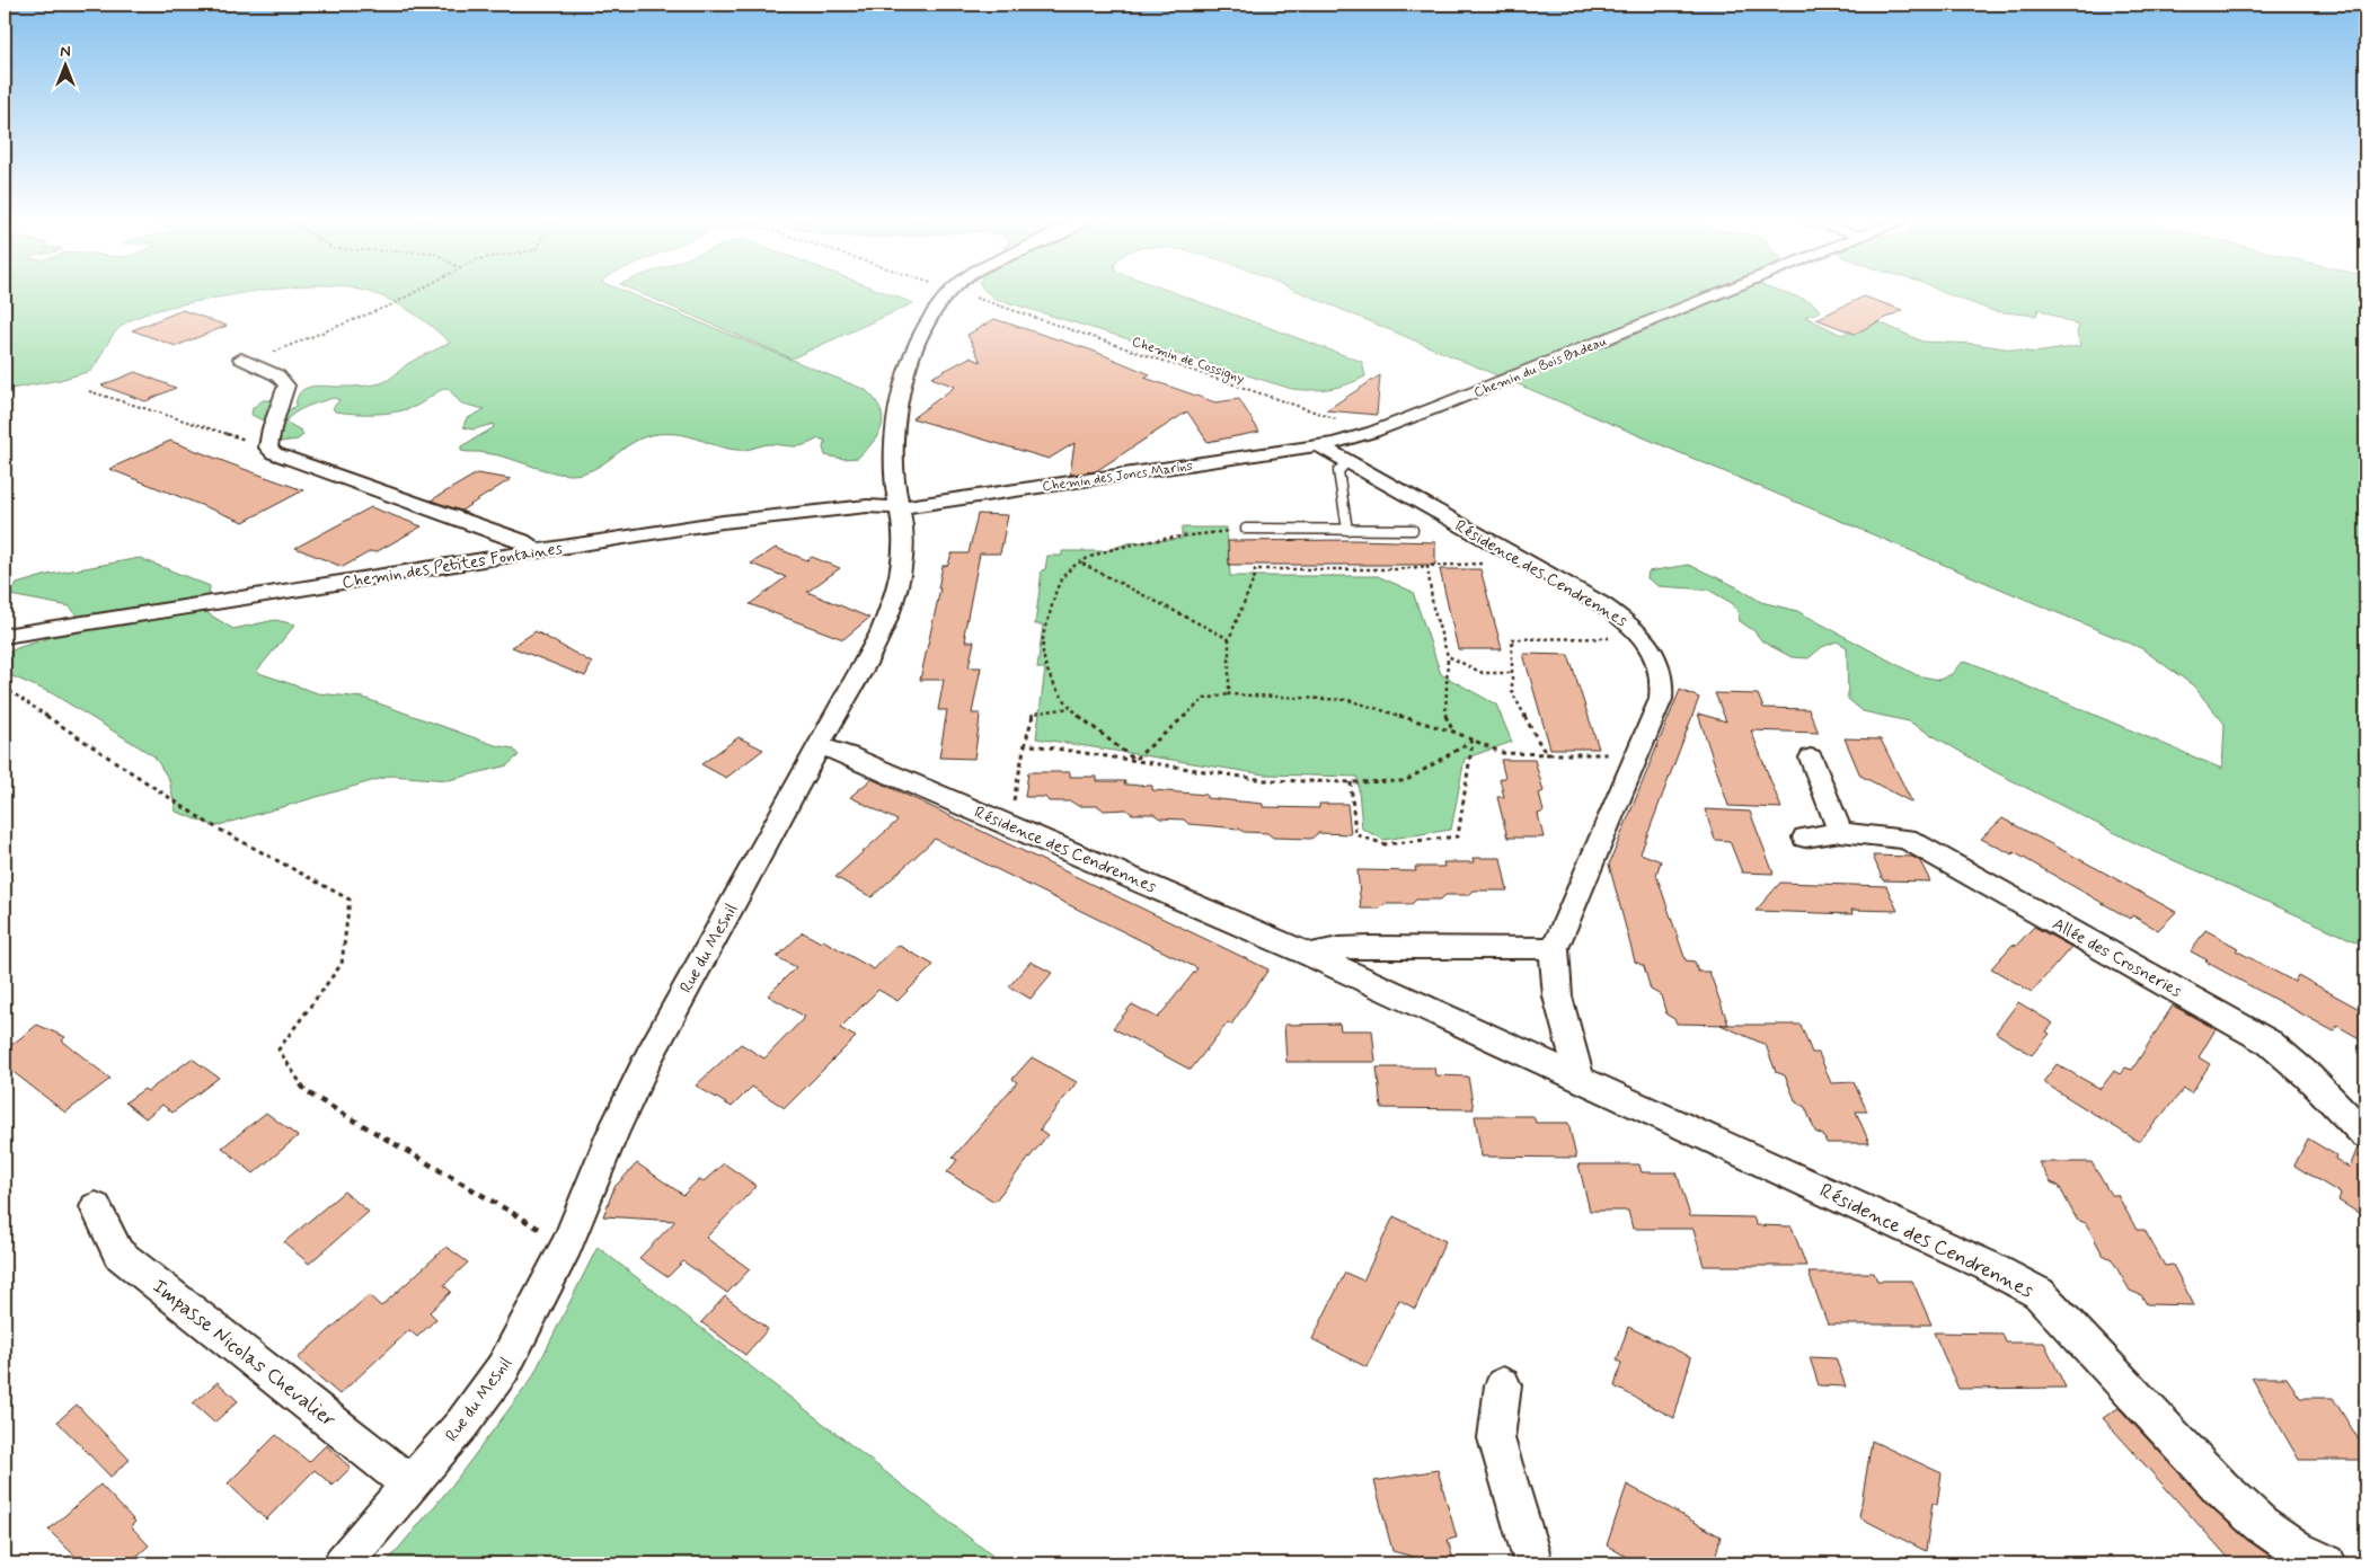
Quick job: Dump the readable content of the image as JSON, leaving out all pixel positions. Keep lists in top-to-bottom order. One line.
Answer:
{"streets":{"street":["Chemin du Bois Badeau","Chemin des Joncs Marins","Chemin des Petites Fontaines","Résidence des Cendrennes","Rue du Mesnil","Allée des Crosneries","Impasse Nicolas Chevalier"],"path":["Chemin de Cossigny"]},"crossings":[["Chemin de Cossigny","Chemin du Bois Badeau"],["Chemin du Bois Badeau","Chemin des Joncs Marins"],["Chemin du Bois Badeau","Résidence des Cendrennes"],["Chemin des Joncs Marins","Chemin des Petites Fontaines"],["Chemin des Joncs Marins","Résidence des Cendrennes"],["Chemin des Joncs Marins","Rue du Mesnil"],["Chemin des Petites Fontaines","Rue du Mesnil"],["Résidence des Cendrennes","Rue du Mesnil"],["Rue du Mesnil","Impasse Nicolas Chevalier"]],"north":"top"}
